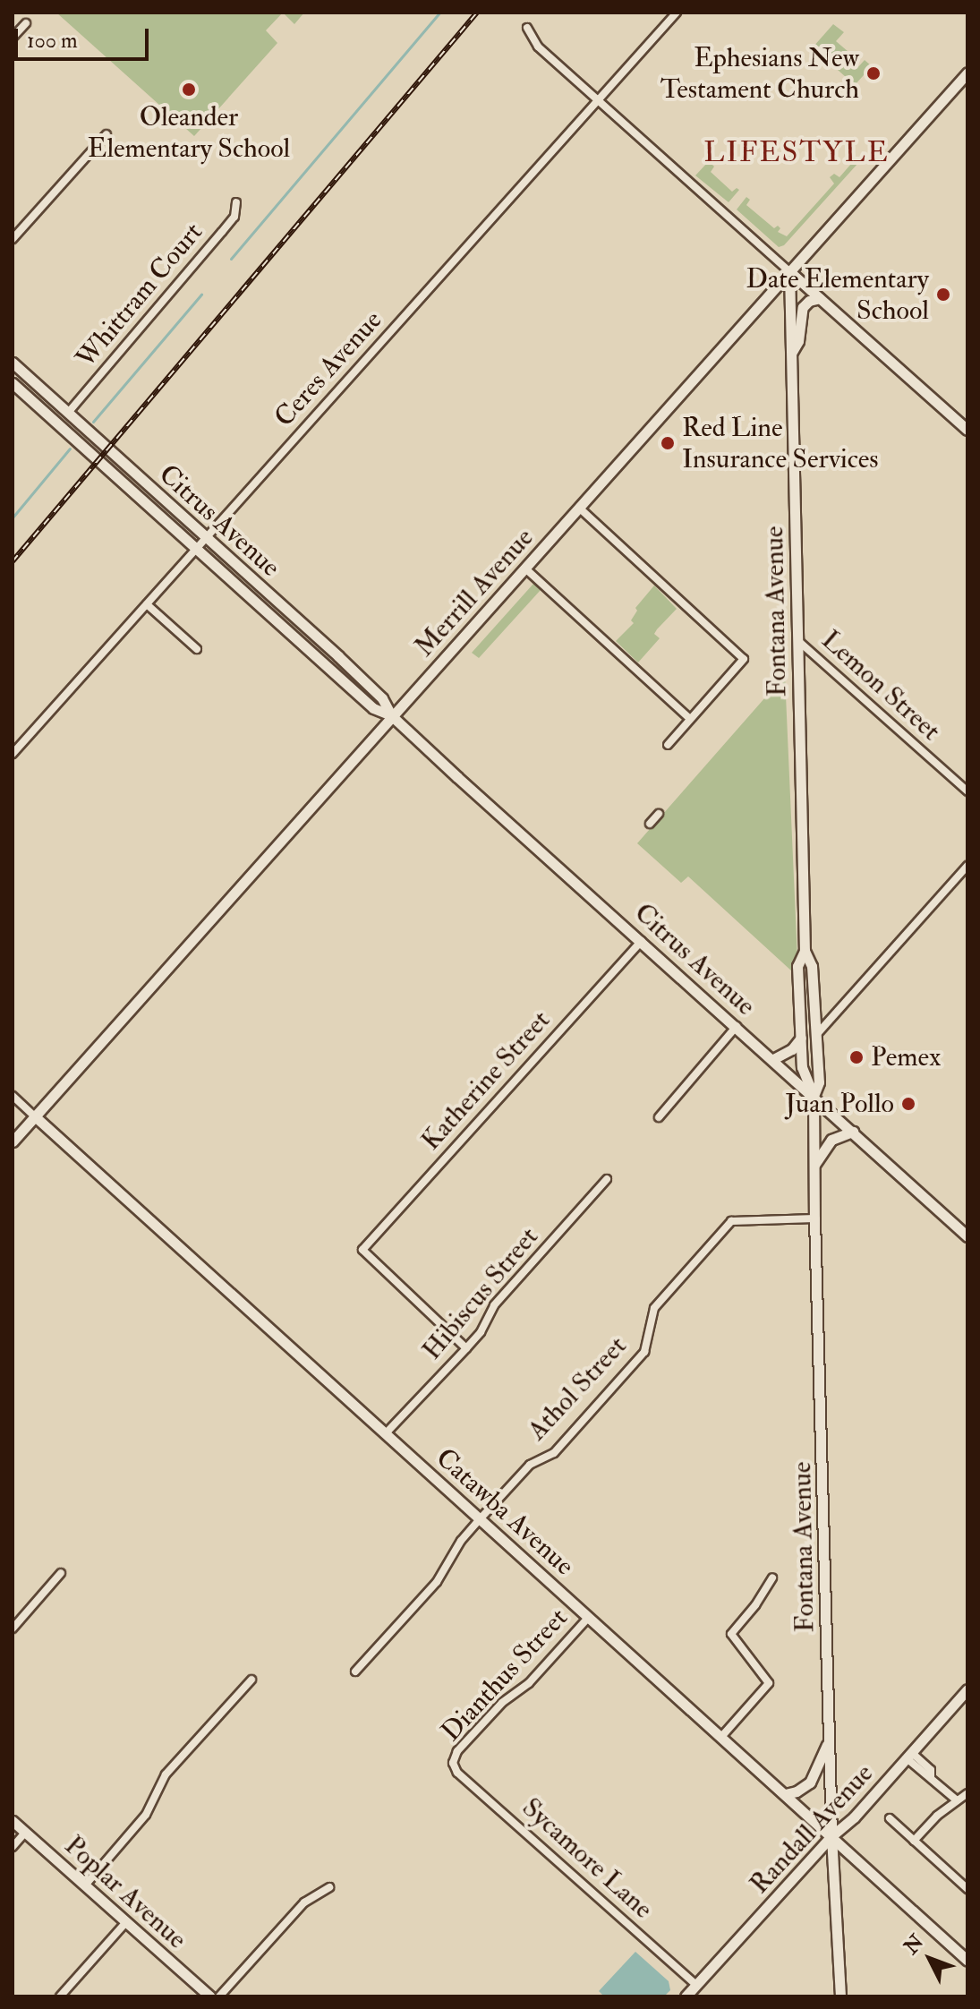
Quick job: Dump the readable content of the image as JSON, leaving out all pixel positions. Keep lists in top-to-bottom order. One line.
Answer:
{"streets":{"main road":["Citrus Avenue","Merrill Avenue","Fontana Avenue","Catawba Avenue","Randall Avenue","Poplar Avenue"],"street":["Whittram Court","Ceres Avenue","Lemon Street","Katherine Street","Hibiscus Street","Athol Street","Dianthus Street","Sycamore Lane"]},"crossings":[["Whittram Court","Citrus Avenue"],["Ceres Avenue","Citrus Avenue"],["Citrus Avenue","Merrill Avenue"],["Citrus Avenue","Fontana Avenue"],["Citrus Avenue","Katherine Street"],["Merrill Avenue","Fontana Avenue"],["Merrill Avenue","Catawba Avenue"],["Fontana Avenue","Lemon Street"],["Fontana Avenue","Athol Street"],["Fontana Avenue","Catawba Avenue"],["Fontana Avenue","Randall Avenue"],["Katherine Street","Hibiscus Street"],["Hibiscus Street","Catawba Avenue"],["Athol Street","Catawba Avenue"],["Catawba Avenue","Dianthus Street"],["Catawba Avenue","Randall Avenue"],["Dianthus Street","Sycamore Lane"],["Randall Avenue","Sycamore Lane"]],"districts":["LIFESTYLE"],"places":["Ephesians New Testament Church","Oleander Elementary School","Date Elementary School","Red Line Insurance Services","Pemex","Juan Pollo"],"scale_bar":"100 m","north":"top left"}
